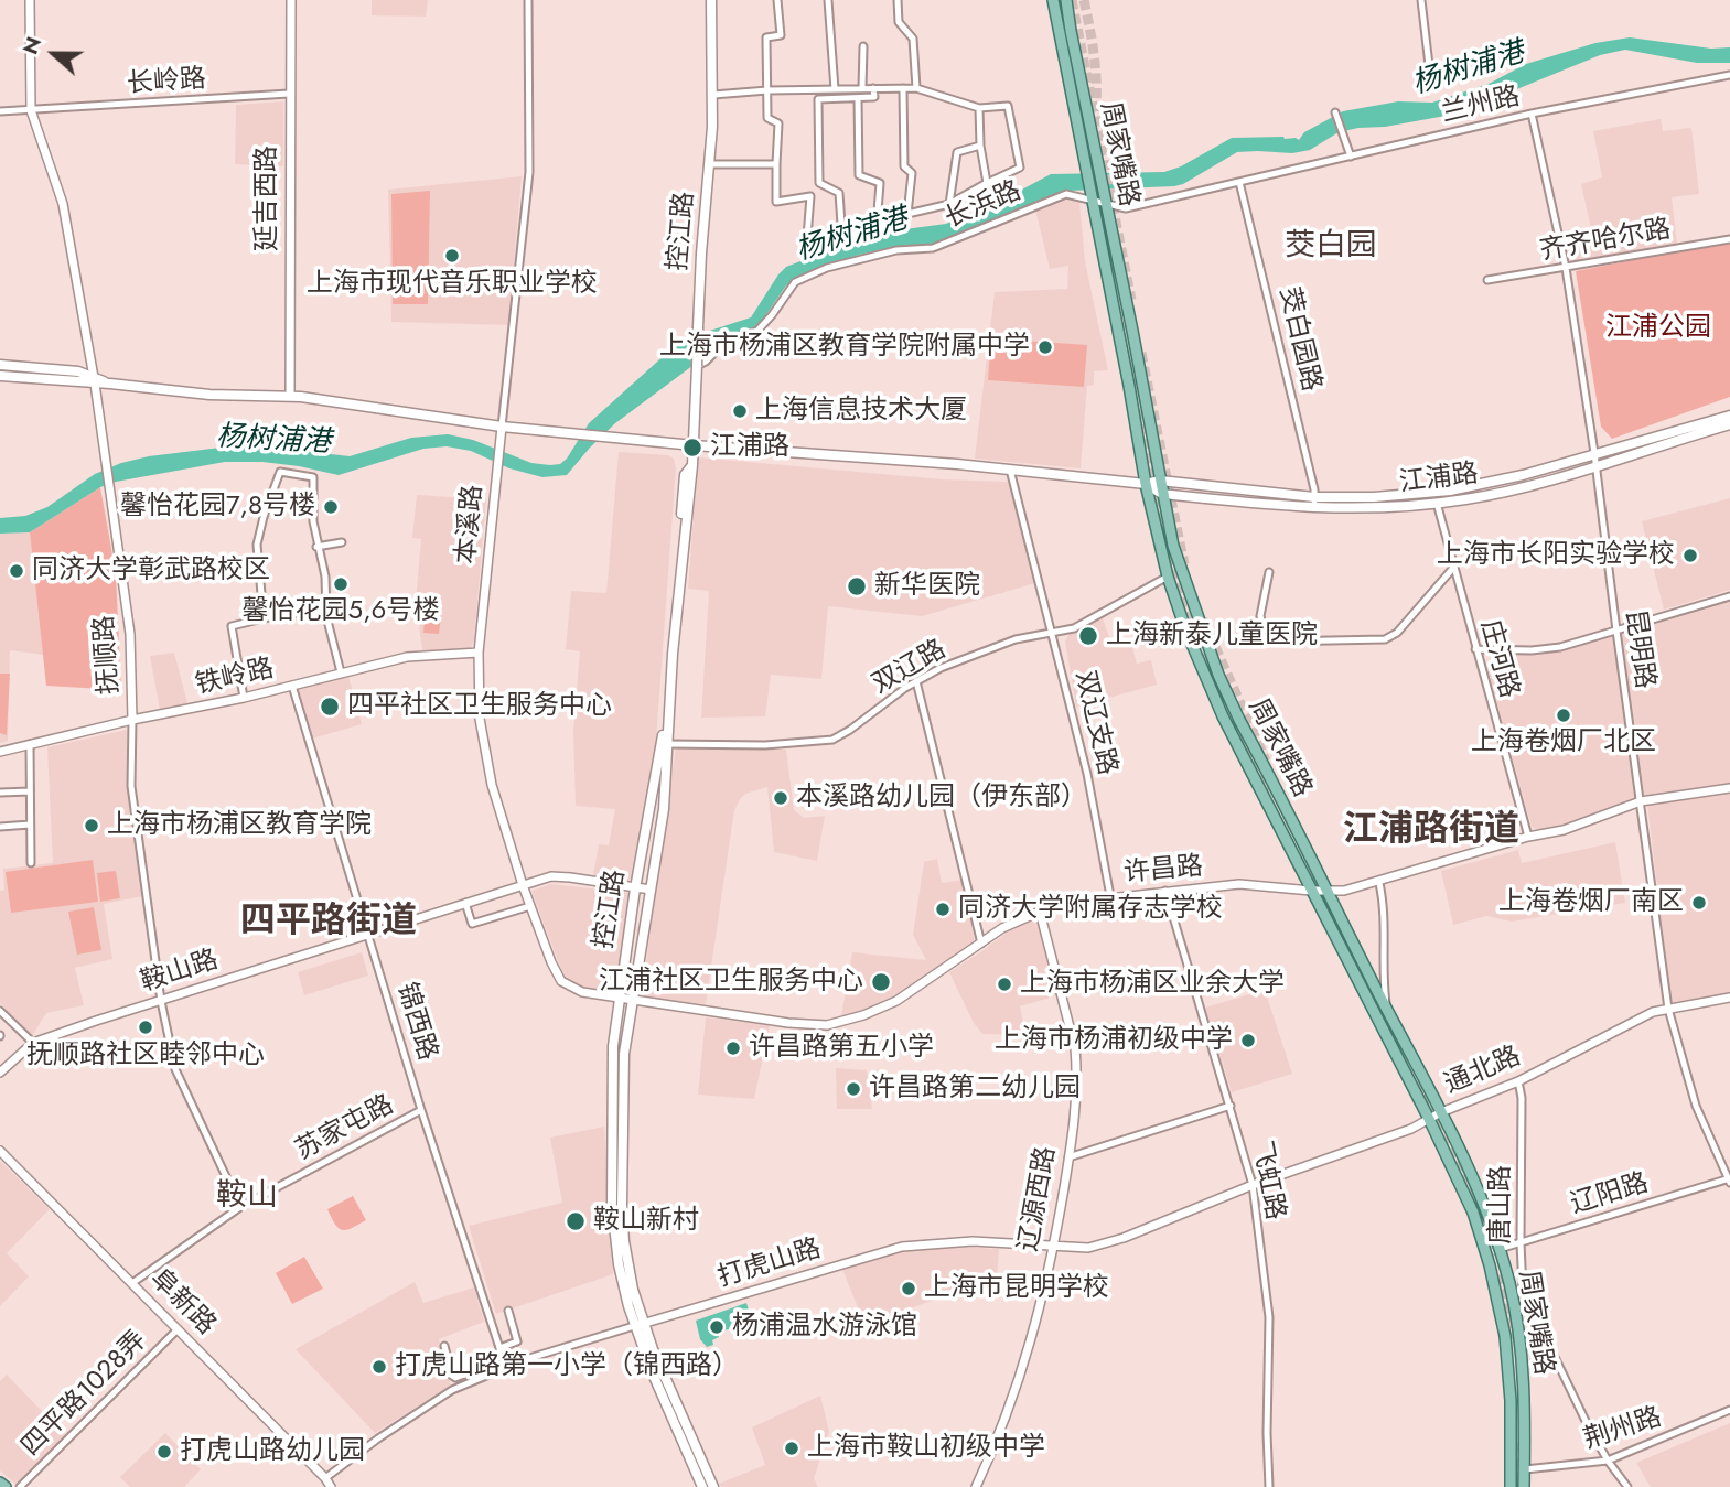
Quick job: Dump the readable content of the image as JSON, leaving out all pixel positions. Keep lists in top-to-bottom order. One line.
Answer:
{"streets":{"main road":["周家嘴路","控江路","江浦路"],"street":["长岭路","兰州路","延吉西路","长浜路","齐齐哈尔路","茭白园路","本溪路","昆明路","抚顺路","庄河路","双辽路","铁岭路","双辽支路","许昌路","鞍山路","锦西路","通北路","苏家屯路","飞虹路","辽阳路","辽源西路","唐山路","打虎山路","阜新路","四平路1028弄","荆州路"]},"crossings":[["长岭路","延吉西路"],["长岭路","抚顺路"],["兰州路","周家嘴路"],["兰州路","茭白园路"],["兰州路","昆明路"],["周家嘴路","长浜路"],["周家嘴路","江浦路"],["周家嘴路","双辽路"],["周家嘴路","许昌路"],["周家嘴路","通北路"],["周家嘴路","辽阳路"],["周家嘴路","荆州路"],["延吉西路","江浦路"],["长浜路","控江路"],["控江路","江浦路"],["控江路","本溪路"],["控江路","双辽路"],["控江路","许昌路"],["控江路","鞍山路"],["控江路","打虎山路"],["齐齐哈尔路","昆明路"],["茭白园路","江浦路"],["江浦路","本溪路"],["江浦路","昆明路"],["江浦路","抚顺路"],["江浦路","庄河路"],["江浦路","双辽支路"],["本溪路","铁岭路"],["本溪路","许昌路"],["本溪路","鞍山路"],["昆明路","许昌路"],["昆明路","通北路"],["昆明路","辽阳路"],["抚顺路","铁岭路"],["抚顺路","鞍山路"],["抚顺路","苏家屯路"],["庄河路","许昌路"],["双辽路","双辽支路"],["铁岭路","锦西路"],["双辽支路","许昌路"],["许昌路","飞虹路"],["许昌路","辽源西路"],["鞍山路","锦西路"],["锦西路","苏家屯路"],["锦西路","打虎山路"],["通北路","飞虹路"],["通北路","唐山路"],["通北路","打虎山路"],["苏家屯路","阜新路"],["飞虹路","打虎山路"],["辽阳路","唐山路"],["辽源西路","打虎山路"],["唐山路","荆州路"],["打虎山路","阜新路"],["阜新路","四平路1028弄"]],"districts":["茭白园","江浦路街道","四平路街道","鞍山"],"water":["杨树浦港"],"parks":["江浦公园"],"places":["上海市现代音乐职业学校","上海市杨浦区教育学院附属中学","上海信息技术大厦","江浦路","馨怡花园7,8号楼","上海市长阳实验学校","同济大学彰武路校区","馨怡花园5,6号楼","新华医院","上海新泰儿童医院","四平社区卫生服务中心","上海卷烟厂北区","本溪路幼儿园（伊东部）","上海市杨浦区教育学院","上海卷烟厂南区","同济大学附属存志学校","江浦社区卫生服务中心","上海市杨浦区业余大学","抚顺路社区睦邻中心","上海市杨浦初级中学","许昌路第五小学","许昌路第二幼儿园","鞍山新村","上海市昆明学校","杨浦温水游泳馆","打虎山路第一小学（锦西路）","上海市鞍山初级中学","打虎山路幼儿园"],"north":"left"}
